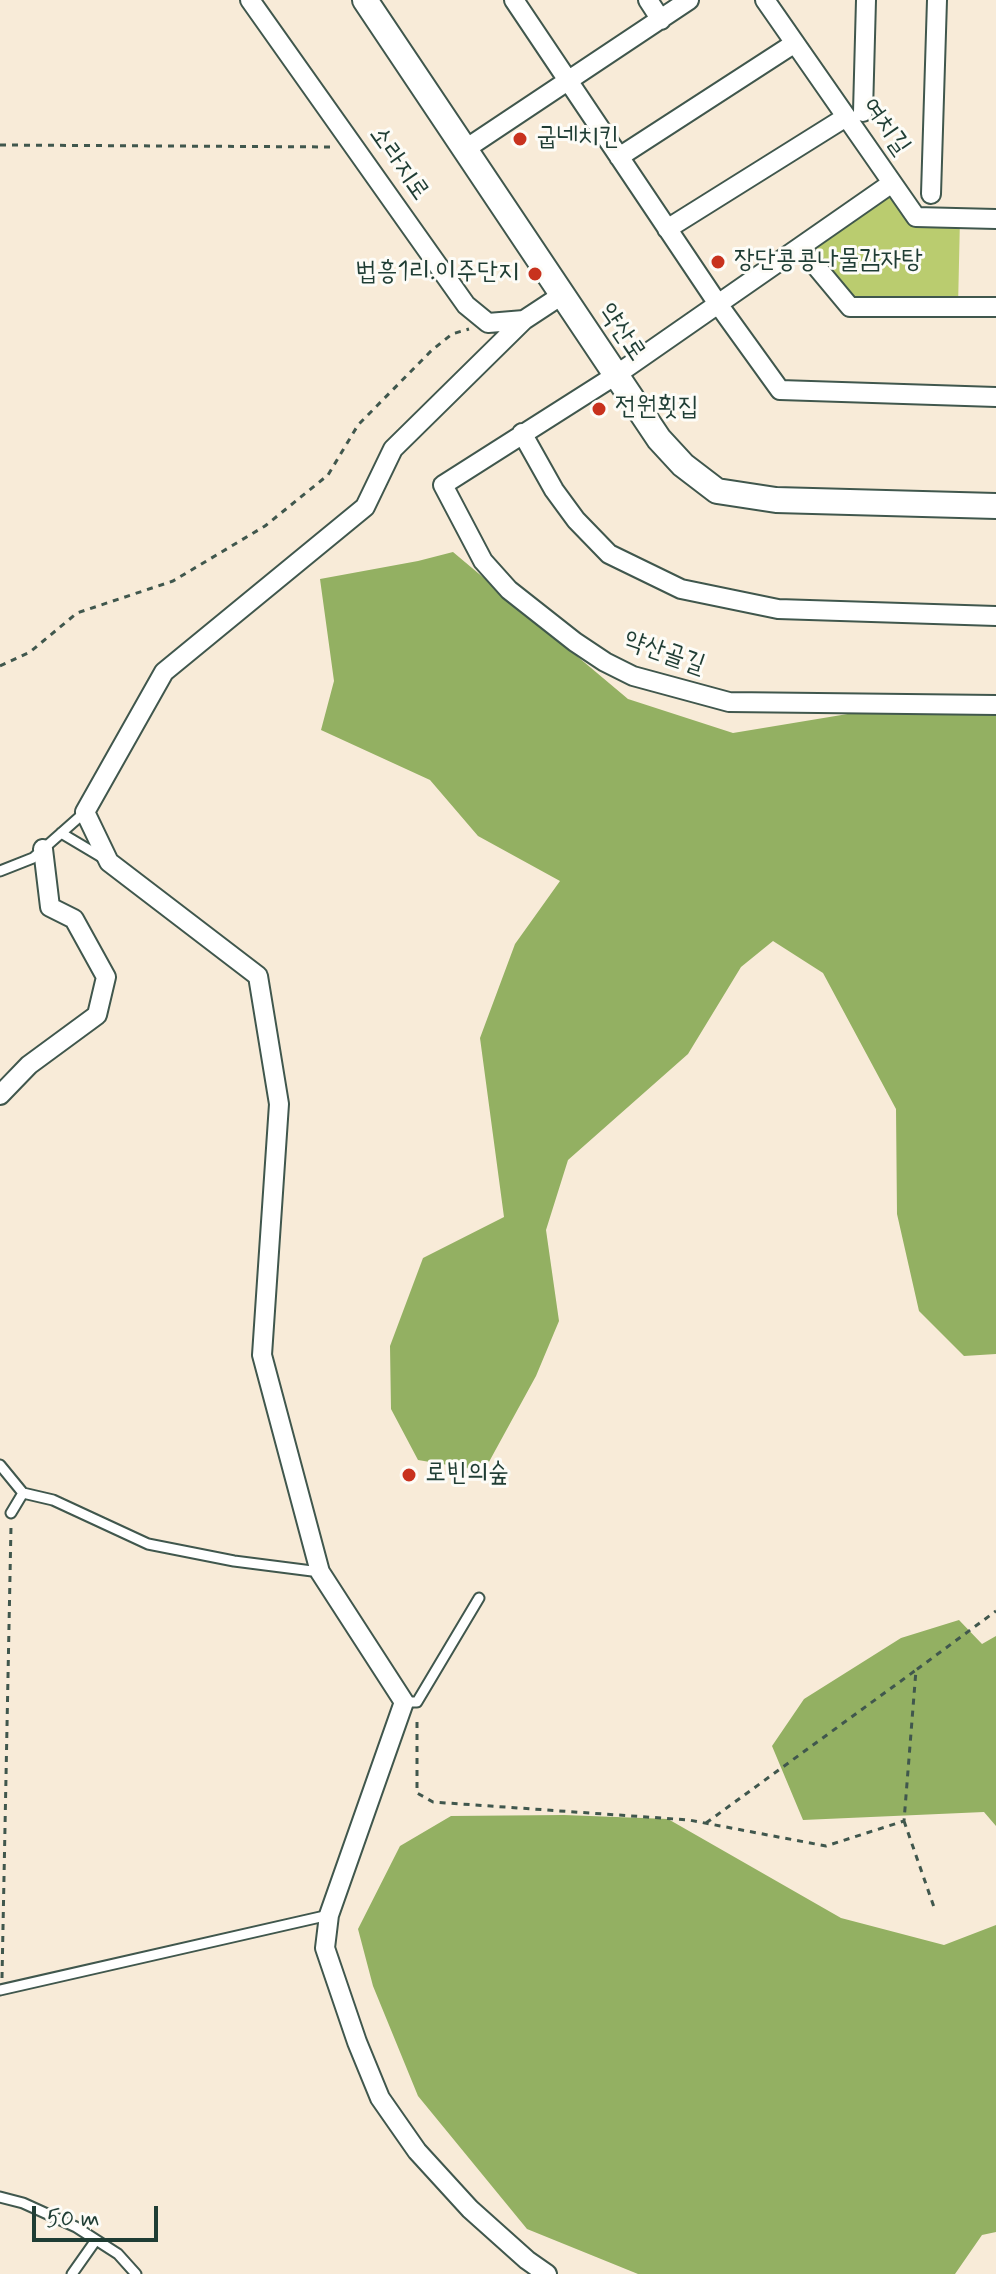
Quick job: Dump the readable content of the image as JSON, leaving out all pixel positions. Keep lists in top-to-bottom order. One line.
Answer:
{"streets":{"street":["여치길","소라지로","약산로","약산골길"]},"crossings":[["여치길","약산골길"],["약산로","약산골길"]],"places":["굽네치킨","장단콩콩나물감자탕","법흥1리.이주단지","전원횟집","로빈의숲"],"scale_bar":"50 m"}
